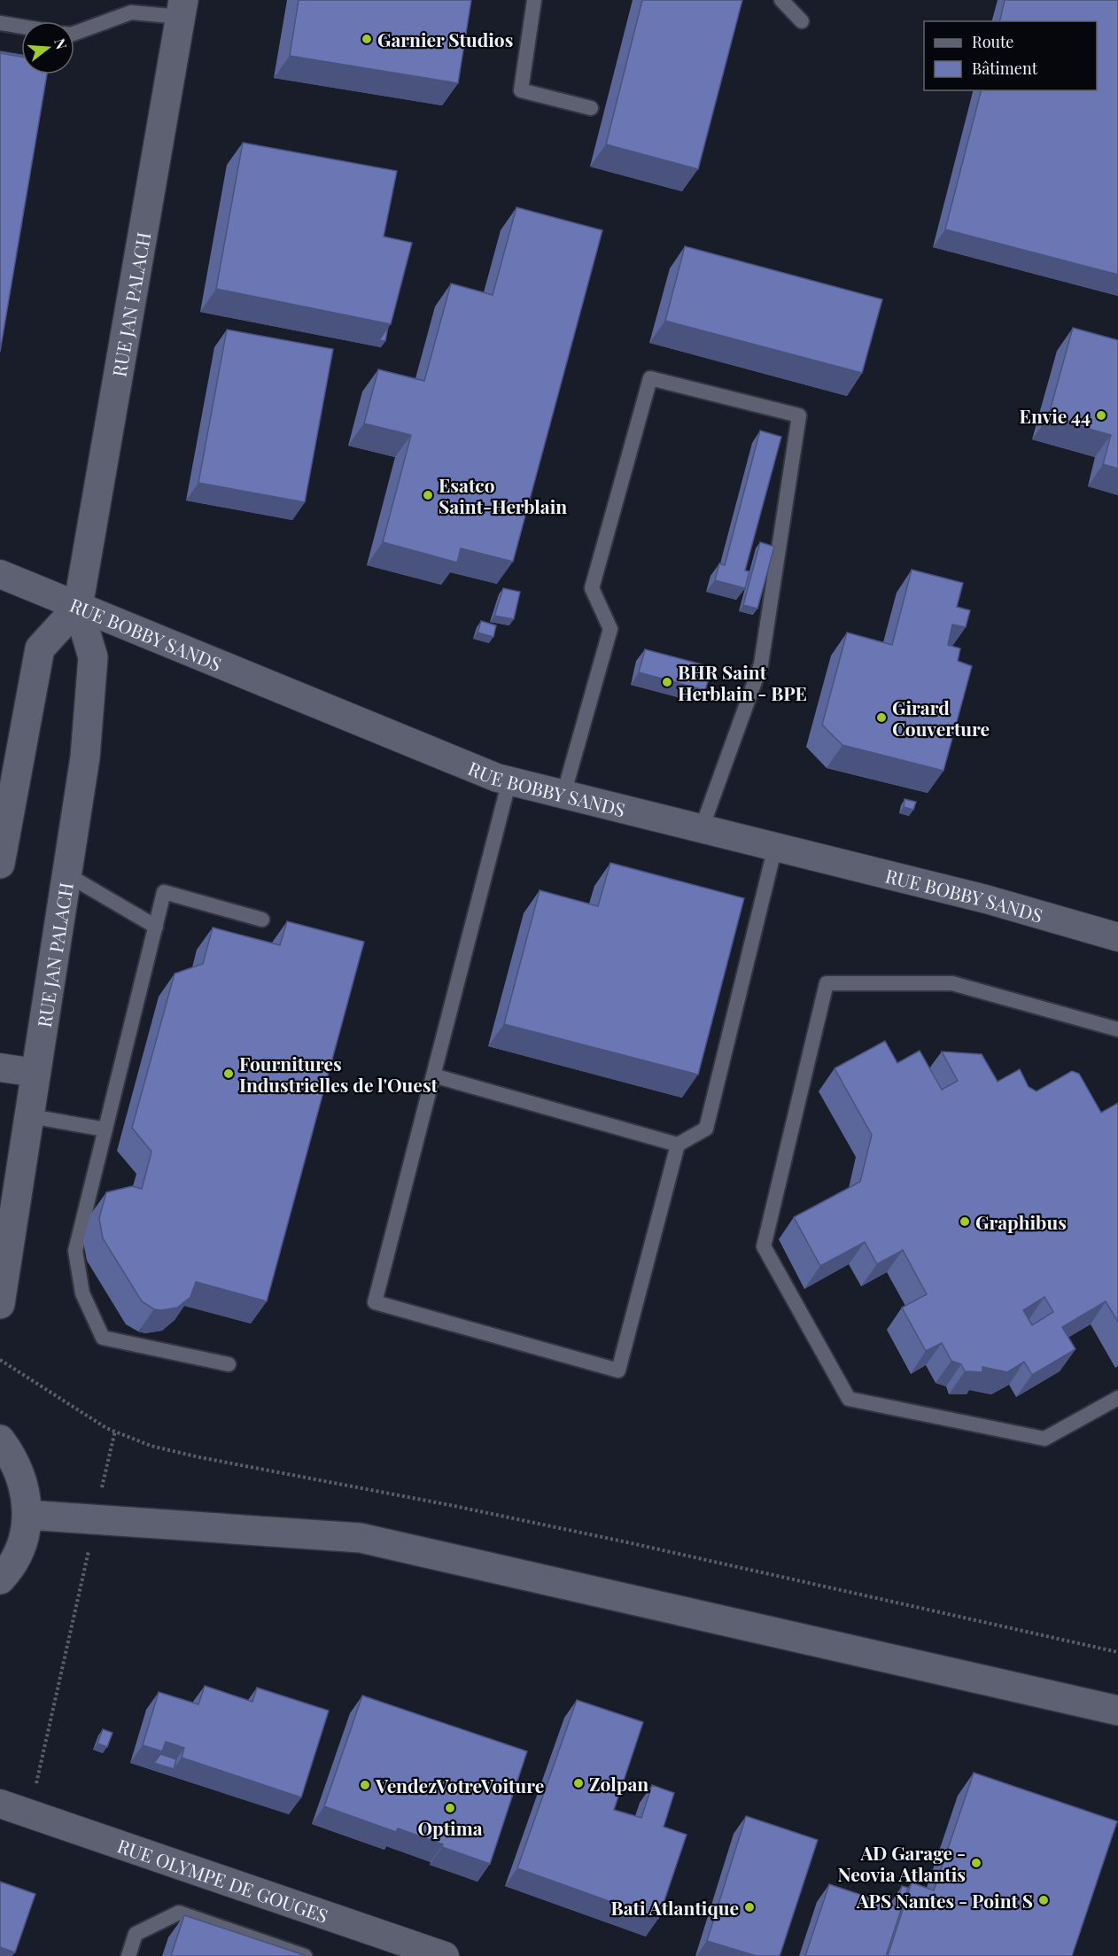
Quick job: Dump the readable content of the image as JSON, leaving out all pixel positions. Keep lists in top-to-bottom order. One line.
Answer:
{"streets":{"street":["RUE JAN PALACH","RUE BOBBY SANDS","RUE OLYMPE DE GOUGES"]},"crossings":[["RUE JAN PALACH","RUE BOBBY SANDS"]],"places":["Garnier Studios","Envie 44","Esatco Saint-Herblain","BHR Saint Herblain - BPE","Girard Couverture","Fournitures Industrielles de l'Ouest","Graphibus","Zolpan","VendezVotreVoiture","Optima","AD Garage - Neovia Atlantis","APS Nantes - Point S","Bati Atlantique"],"legend":["Route","Bâtiment"],"north":"right"}
